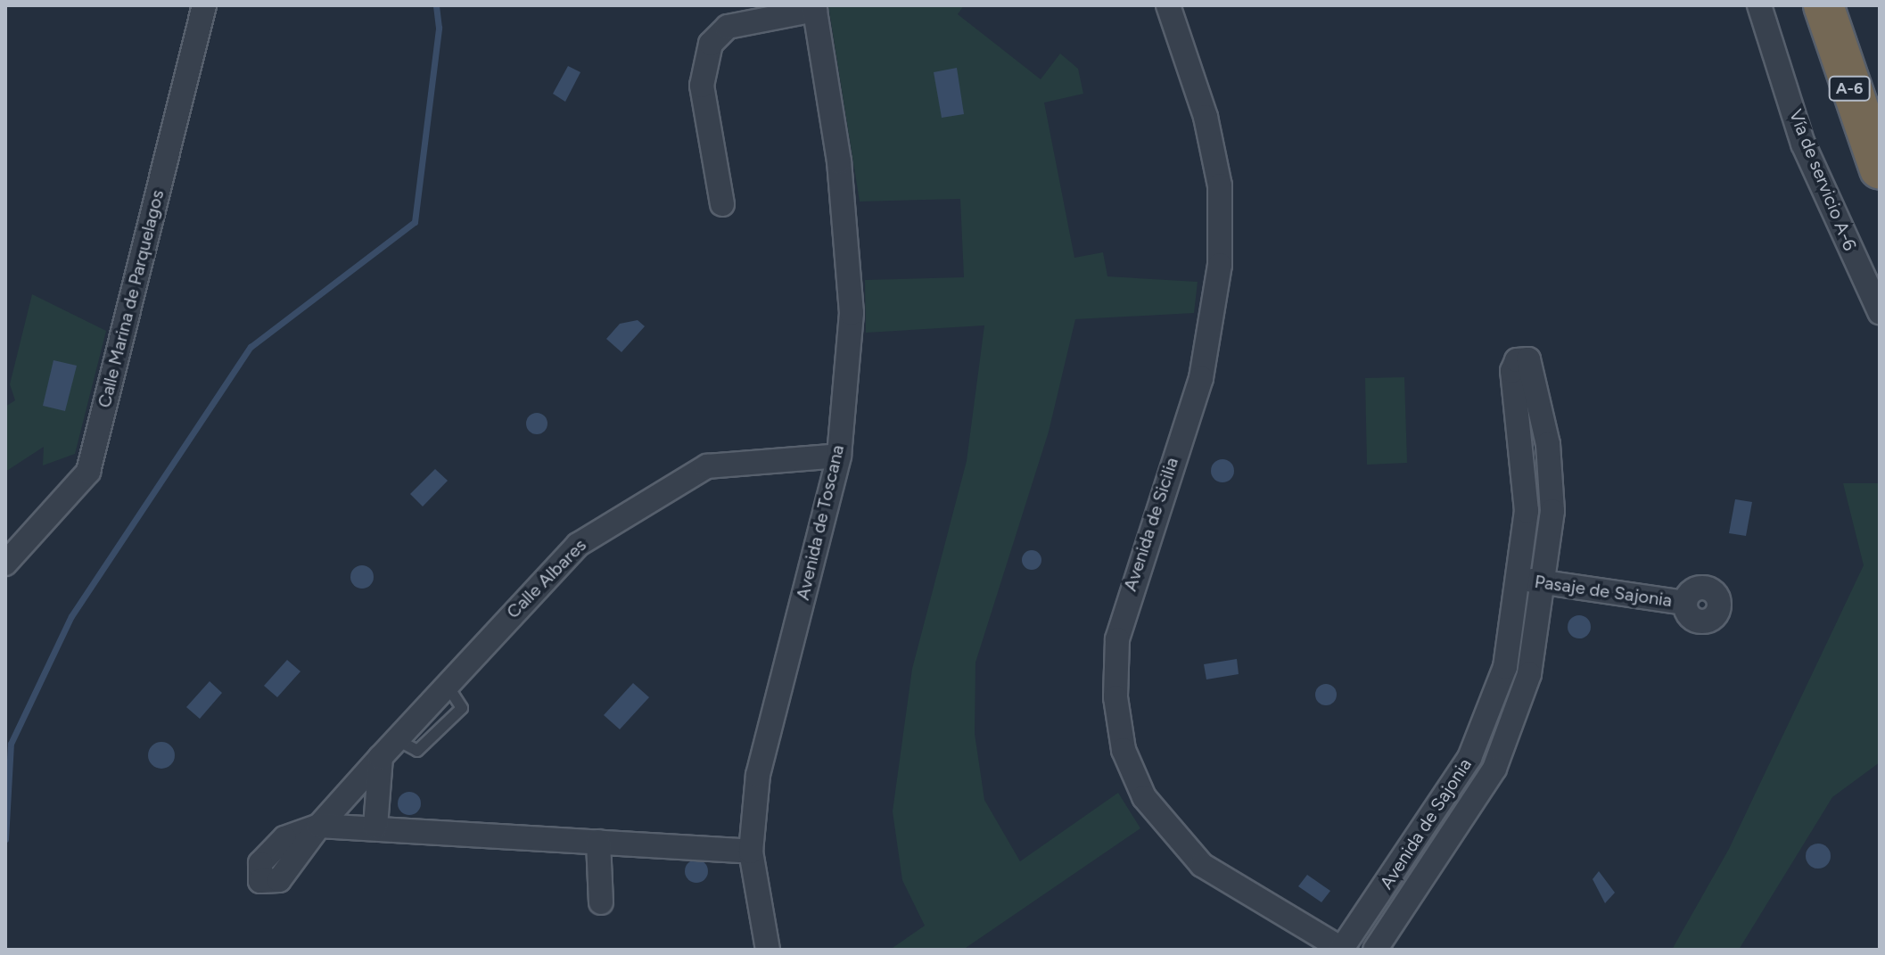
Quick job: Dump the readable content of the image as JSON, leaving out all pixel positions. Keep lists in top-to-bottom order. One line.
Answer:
{"streets":{"highway":["A-6"],"street":["Vía de servicio A-6","Calle Marina de Parquelagos","Avenida de Toscana","Avenida de Sicilia","Calle Albares","Pasaje de Sajonia","Avenida de Sajonia"]},"crossings":[["Avenida de Toscana","Calle Albares"],["Avenida de Sicilia","Avenida de Sajonia"],["Pasaje de Sajonia","Avenida de Sajonia"]]}
